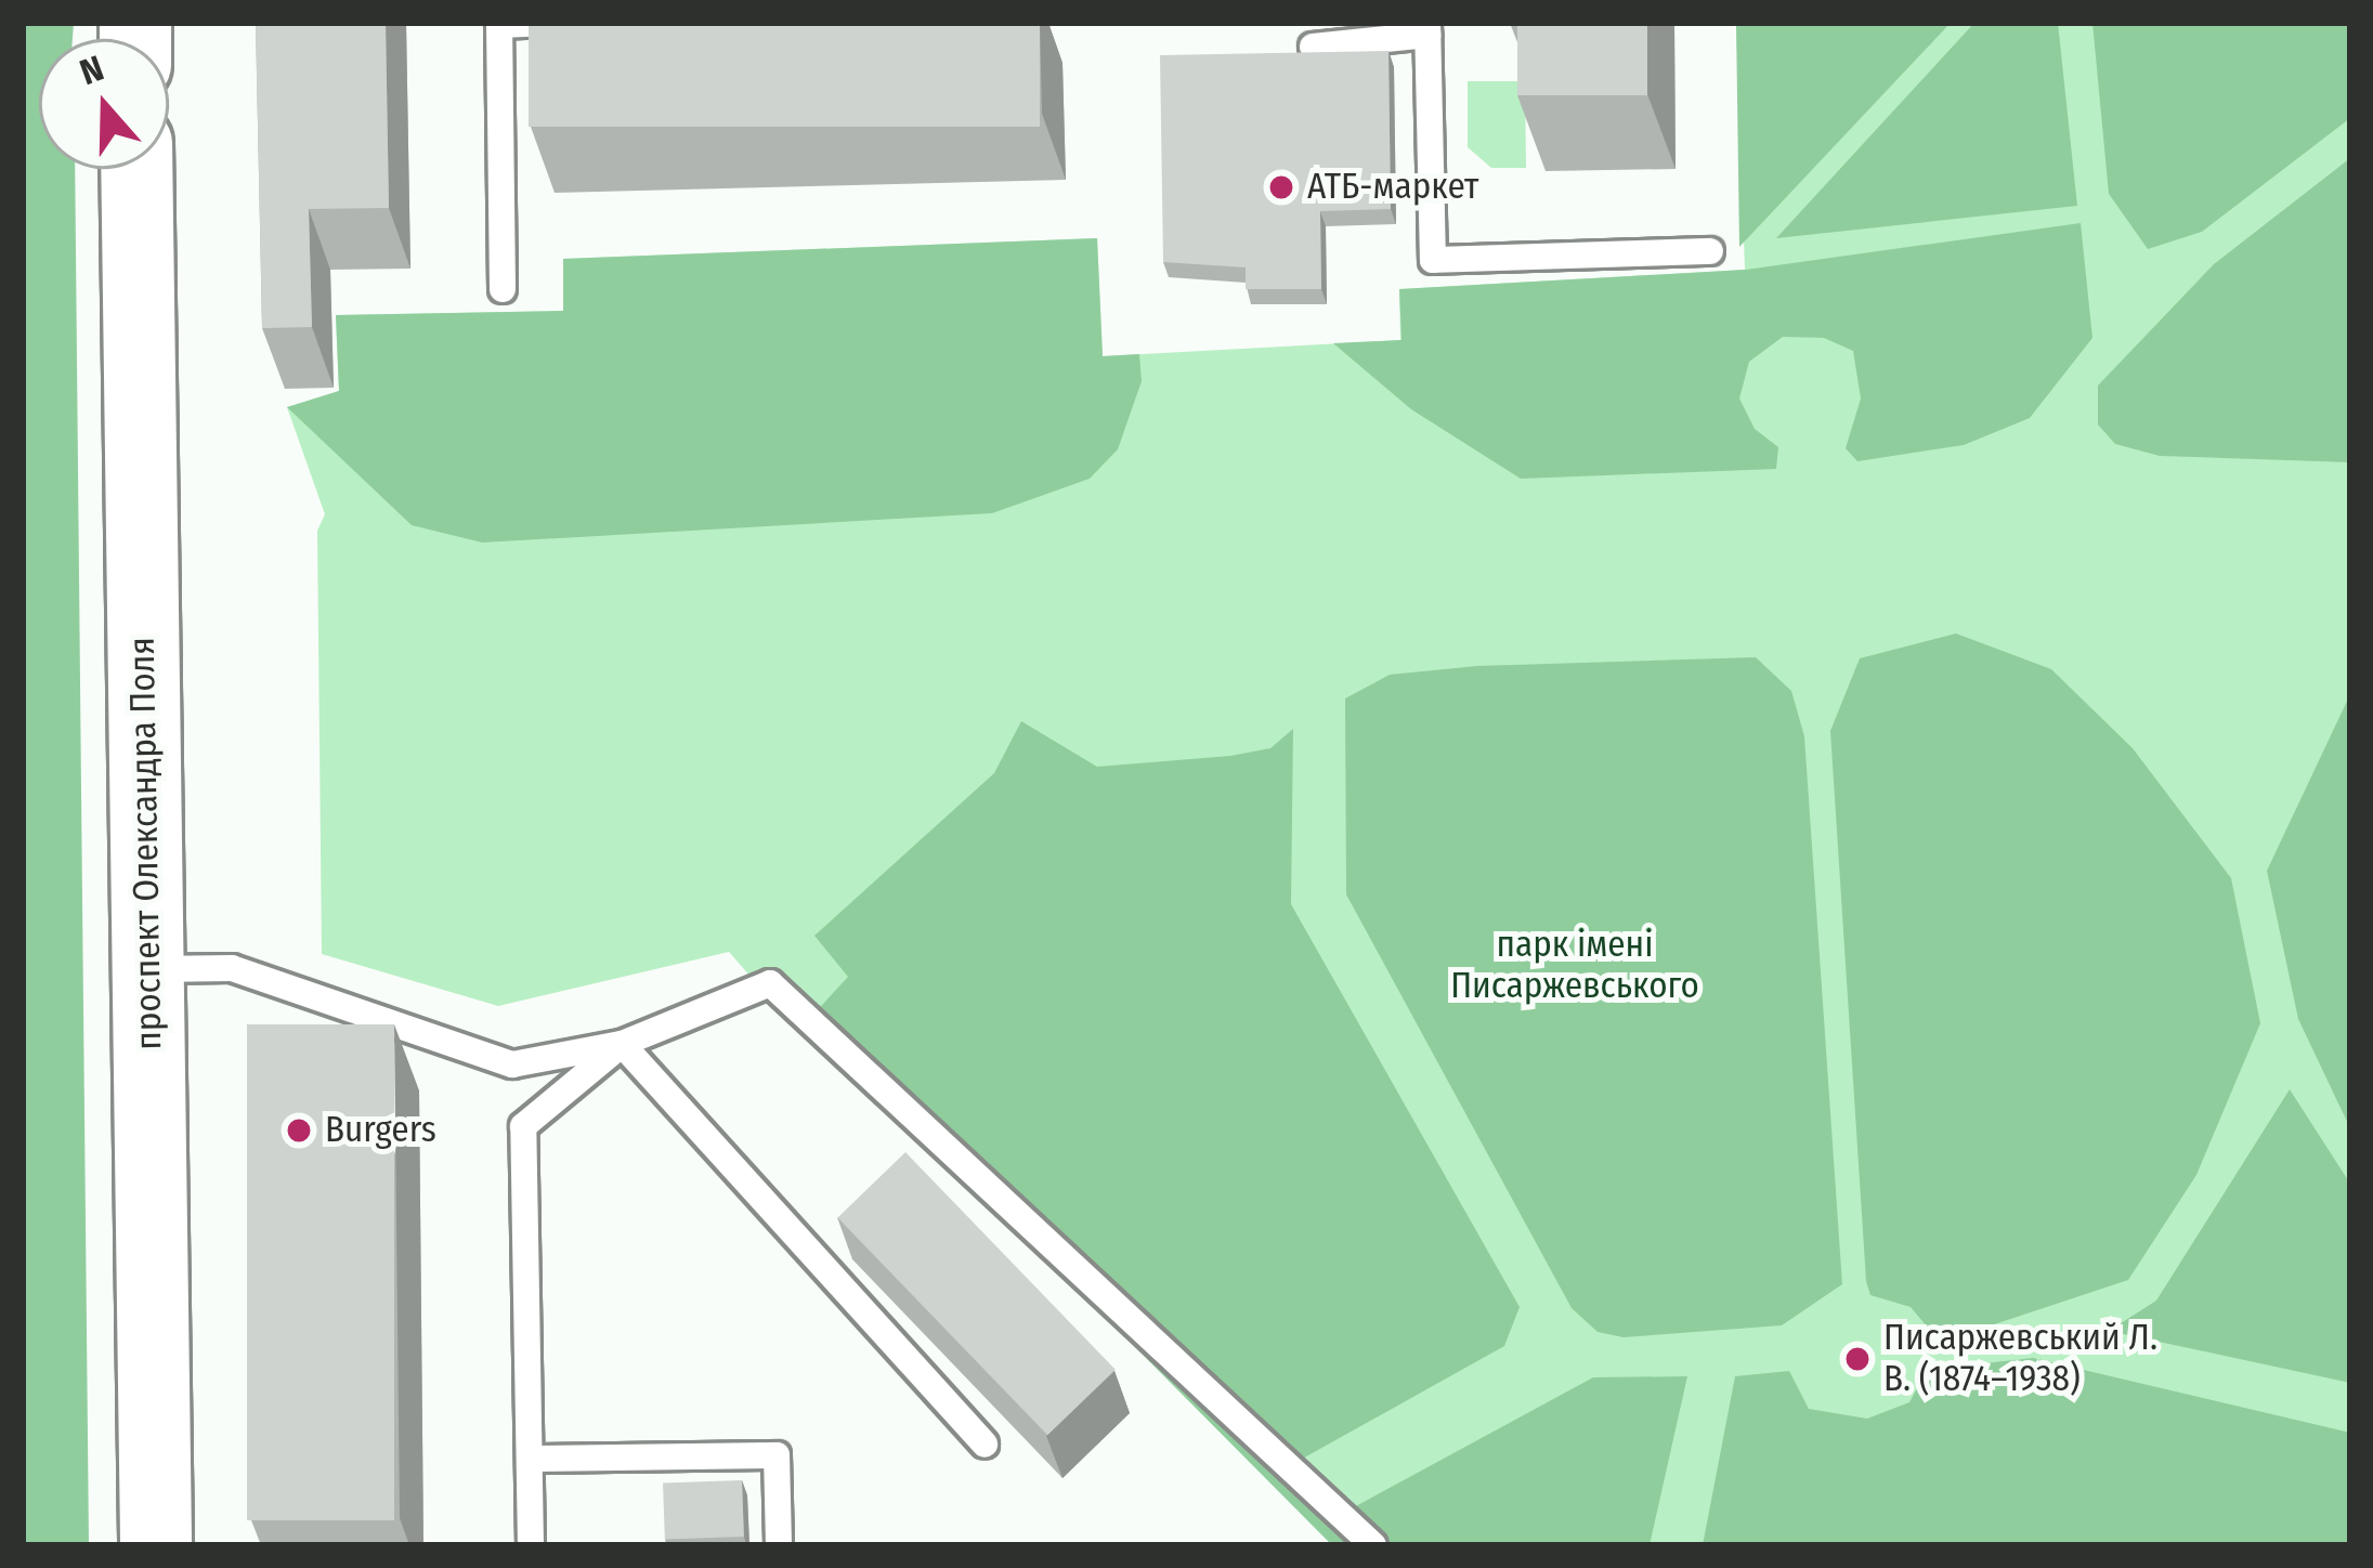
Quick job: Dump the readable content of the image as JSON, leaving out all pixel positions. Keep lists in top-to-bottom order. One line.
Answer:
{"streets":{"main road":["проспект Олександра Поля"]},"parks":["парк імені Писаржевського"],"places":["АТБ-маркет","Burgers","Писаржевський Л. В. (1874–1938)"],"north":"top"}
